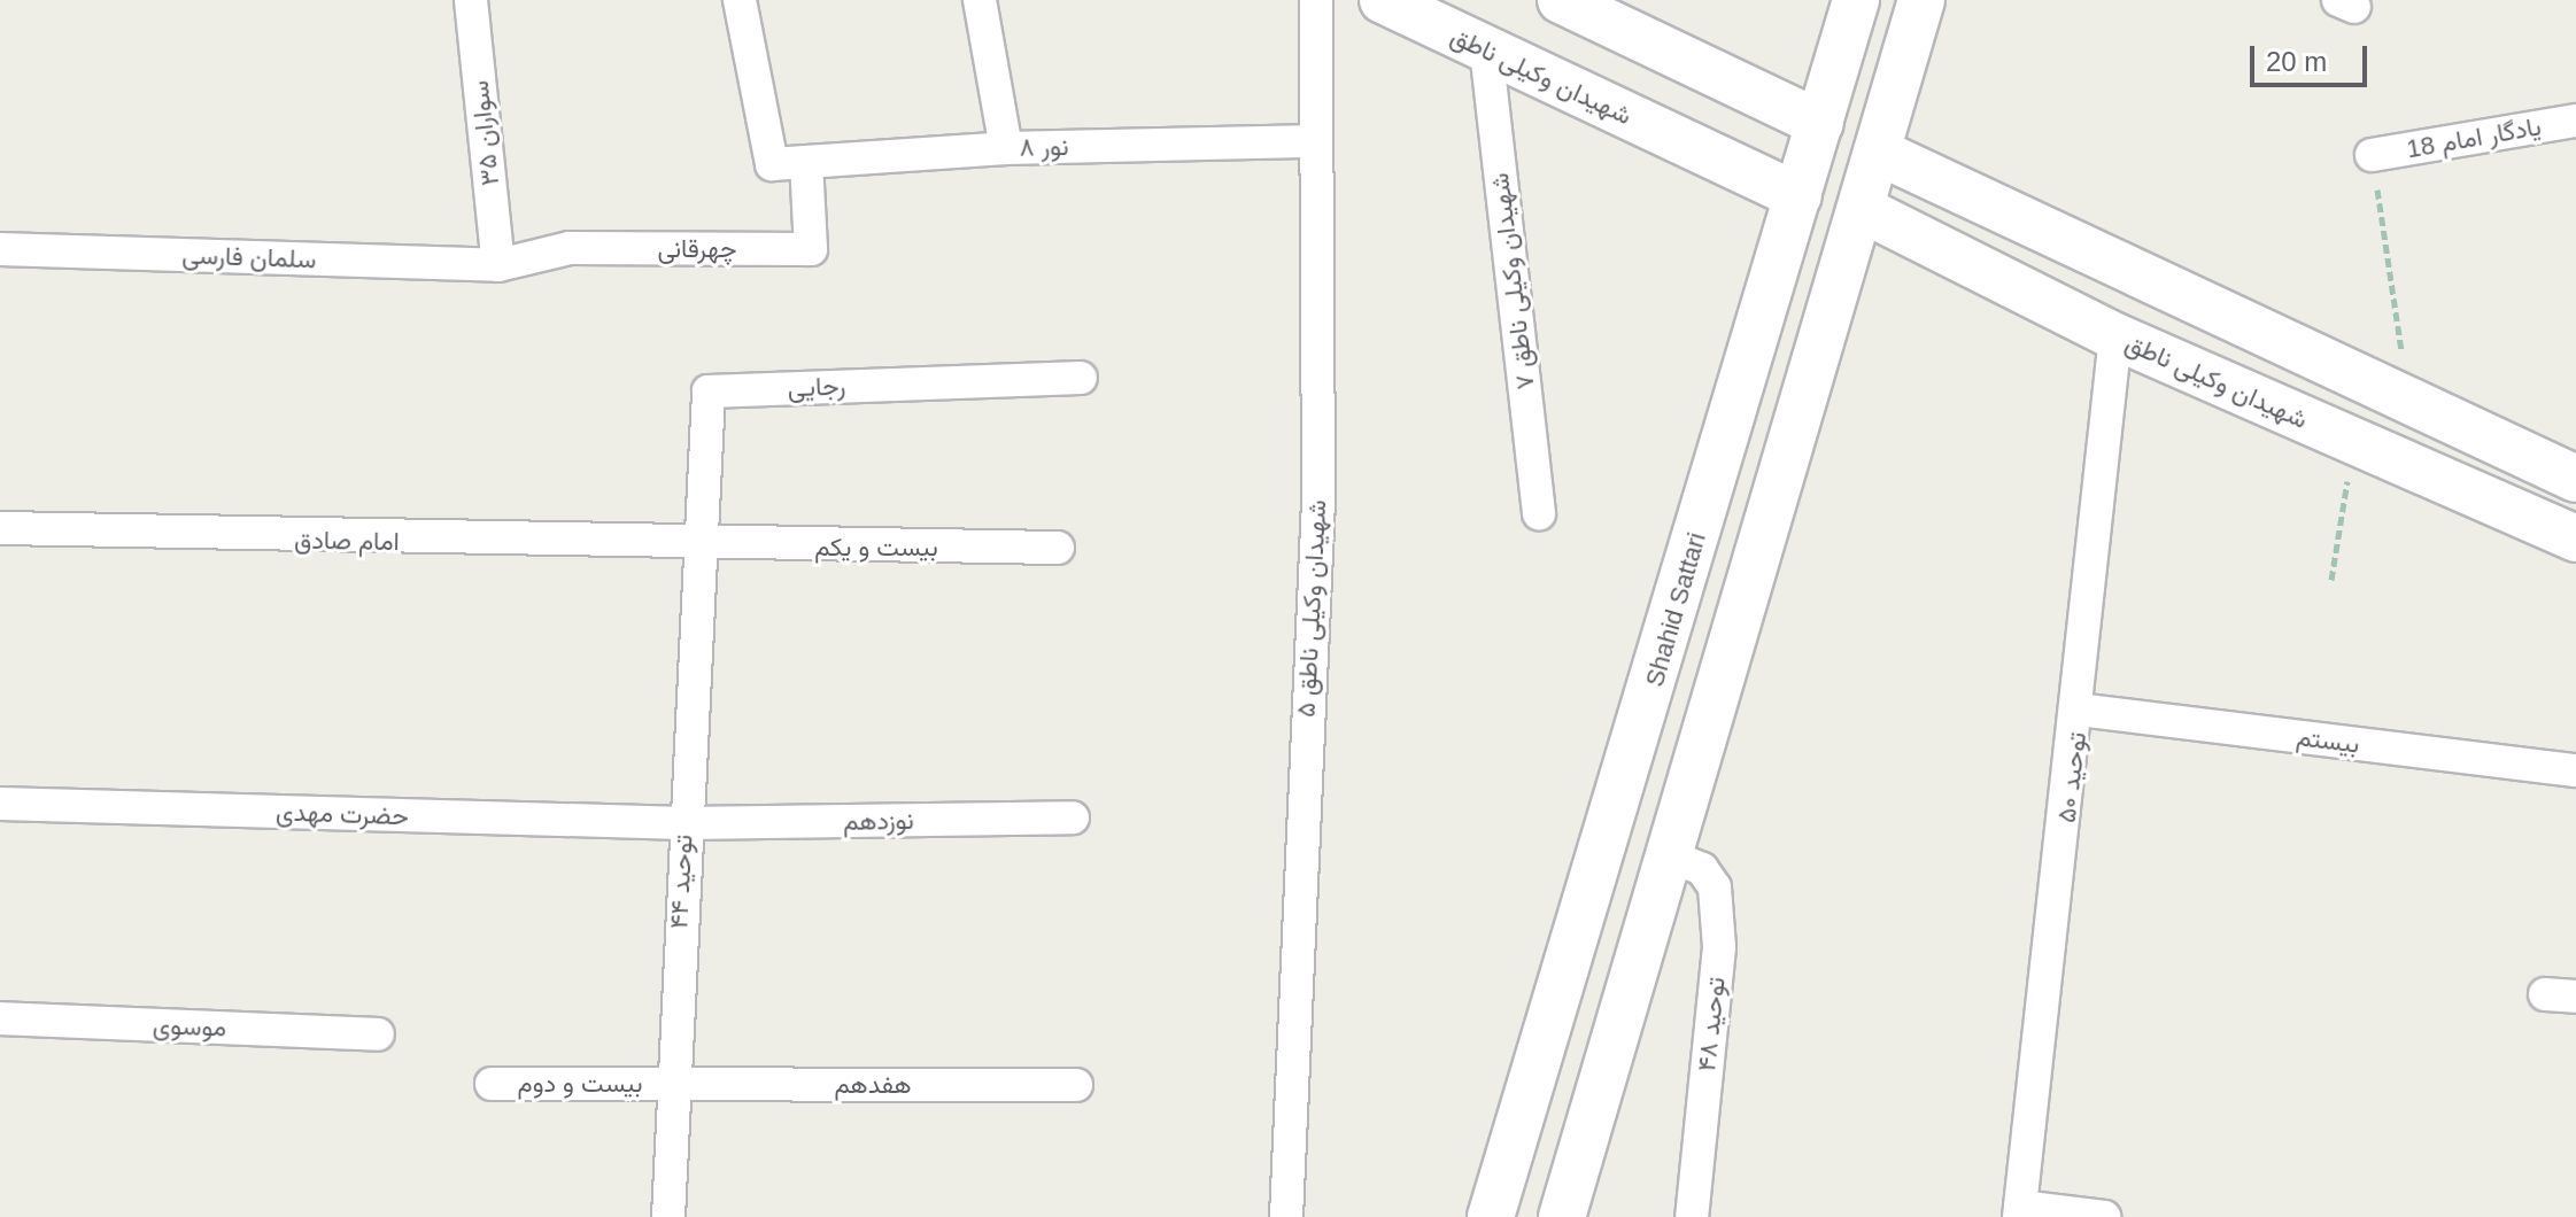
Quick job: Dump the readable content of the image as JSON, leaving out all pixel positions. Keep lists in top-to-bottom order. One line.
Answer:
{"streets":{"main road":["شهیدان وکیلی ناطق","Shahid Sattari"],"street":["سواران ۳۵","یادگار امام 18","نور ۸","چهرقانی","سلمان فارسی","شهیدان وکیلی ناطق ۷","رجایی","امام صادق","بیست و یکم","شهیدان وکیلی ناطق ۵","بیستم","توحید ۵۰","حضرت مهدی","نوزدهم","توحید ۴۴","توحید ۴۸","موسوی","بیست و دوم","هفدهم"]},"crossings":[["شهیدان وکیلی ناطق","شهیدان وکیلی ناطق ۷"],["شهیدان وکیلی ناطق","Shahid Sattari"],["شهیدان وکیلی ناطق","توحید ۵۰"],["سواران ۳۵","چهرقانی"],["سواران ۳۵","سلمان فارسی"],["نور ۸","چهرقانی"],["نور ۸","شهیدان وکیلی ناطق ۵"],["چهرقانی","سلمان فارسی"],["رجایی","امام صادق"],["رجایی","بیست و یکم"],["رجایی","توحید ۴۴"],["امام صادق","بیست و یکم"],["امام صادق","توحید ۴۴"],["بیست و یکم","توحید ۴۴"],["بیستم","توحید ۵۰"],["حضرت مهدی","نوزدهم"],["حضرت مهدی","توحید ۴۴"],["نوزدهم","توحید ۴۴"],["توحید ۴۴","بیست و دوم"],["توحید ۴۴","هفدهم"],["بیست و دوم","هفدهم"]],"scale_bar":"20 m"}
